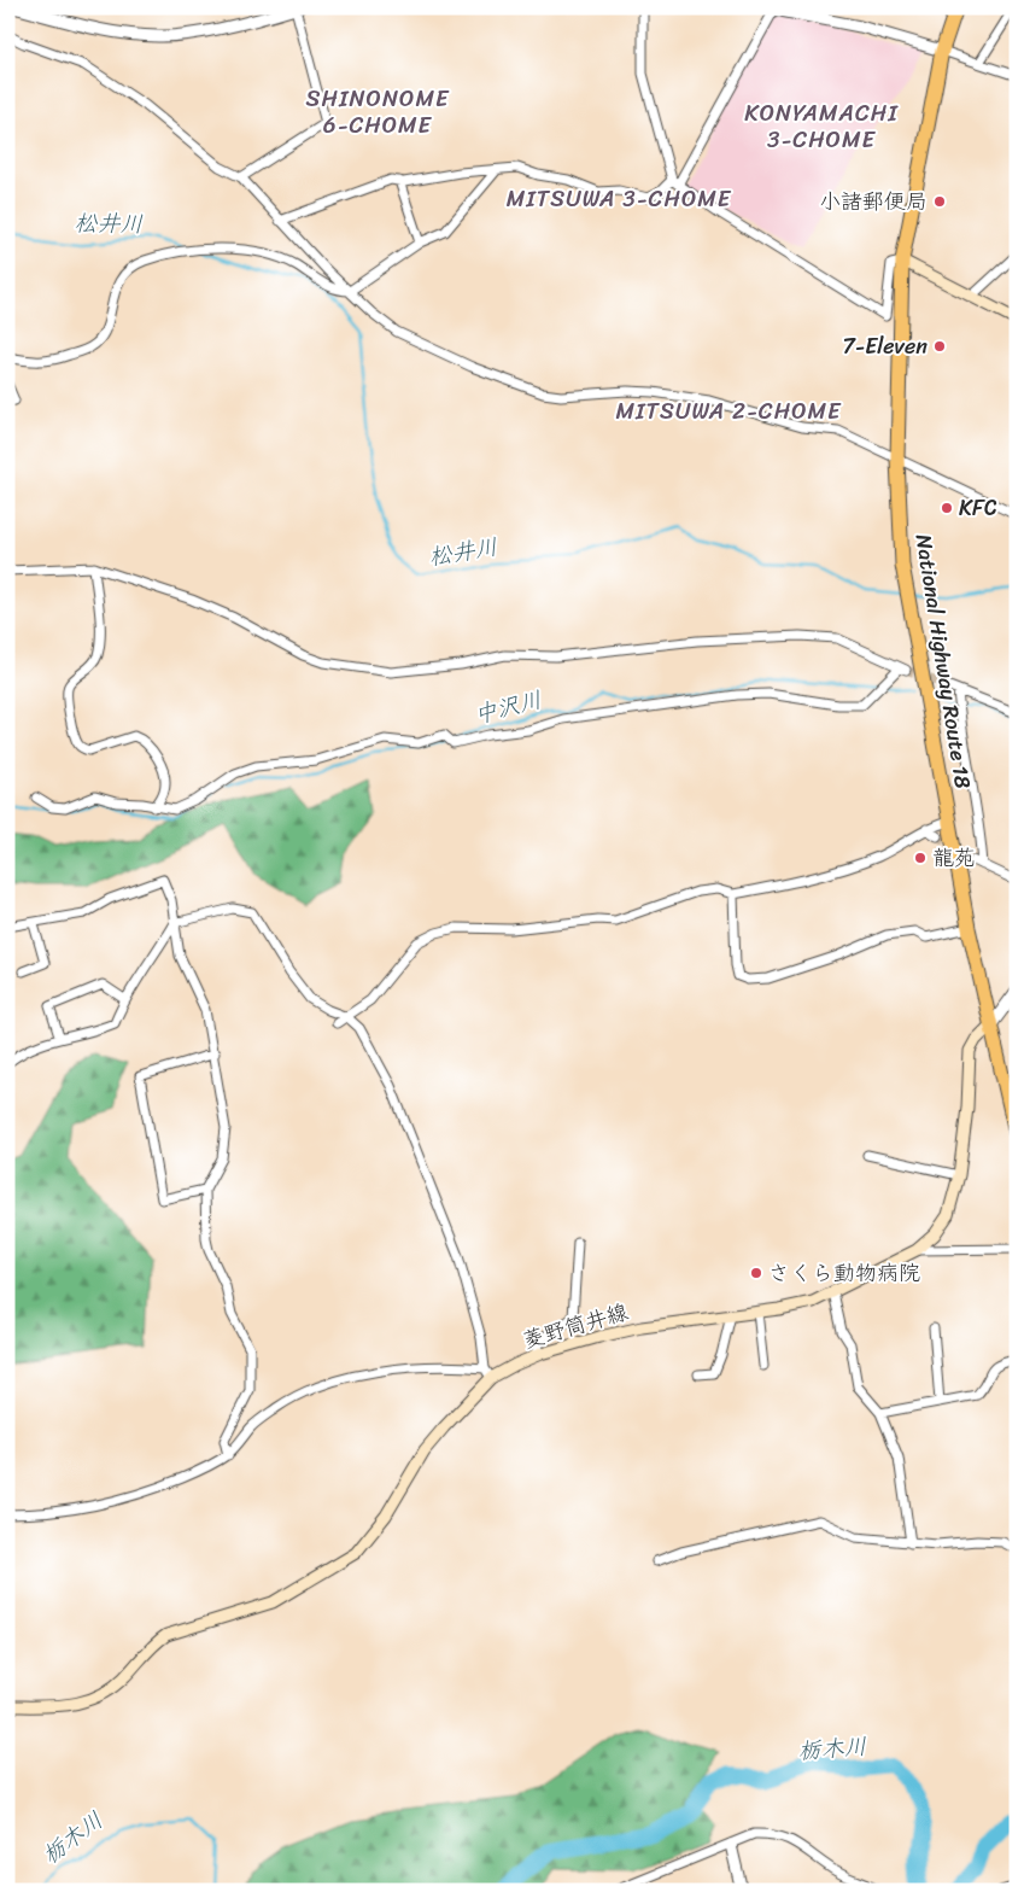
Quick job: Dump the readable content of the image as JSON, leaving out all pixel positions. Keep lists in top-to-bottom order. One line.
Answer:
{"streets":{"highway":["National Highway Route 18"],"main road":["菱野筒井線"]},"crossings":[["National Highway Route 18","菱野筒井線"]],"districts":["SHINONOME 6-CHOME","KONYAMACHI 3-CHOME","MITSUWA 3-CHOME","MITSUWA 2-CHOME"],"water":["松井川","中沢川","栃木川"],"places":["小諸郵便局","7-Eleven","KFC","龍苑","さくら動物病院"]}
